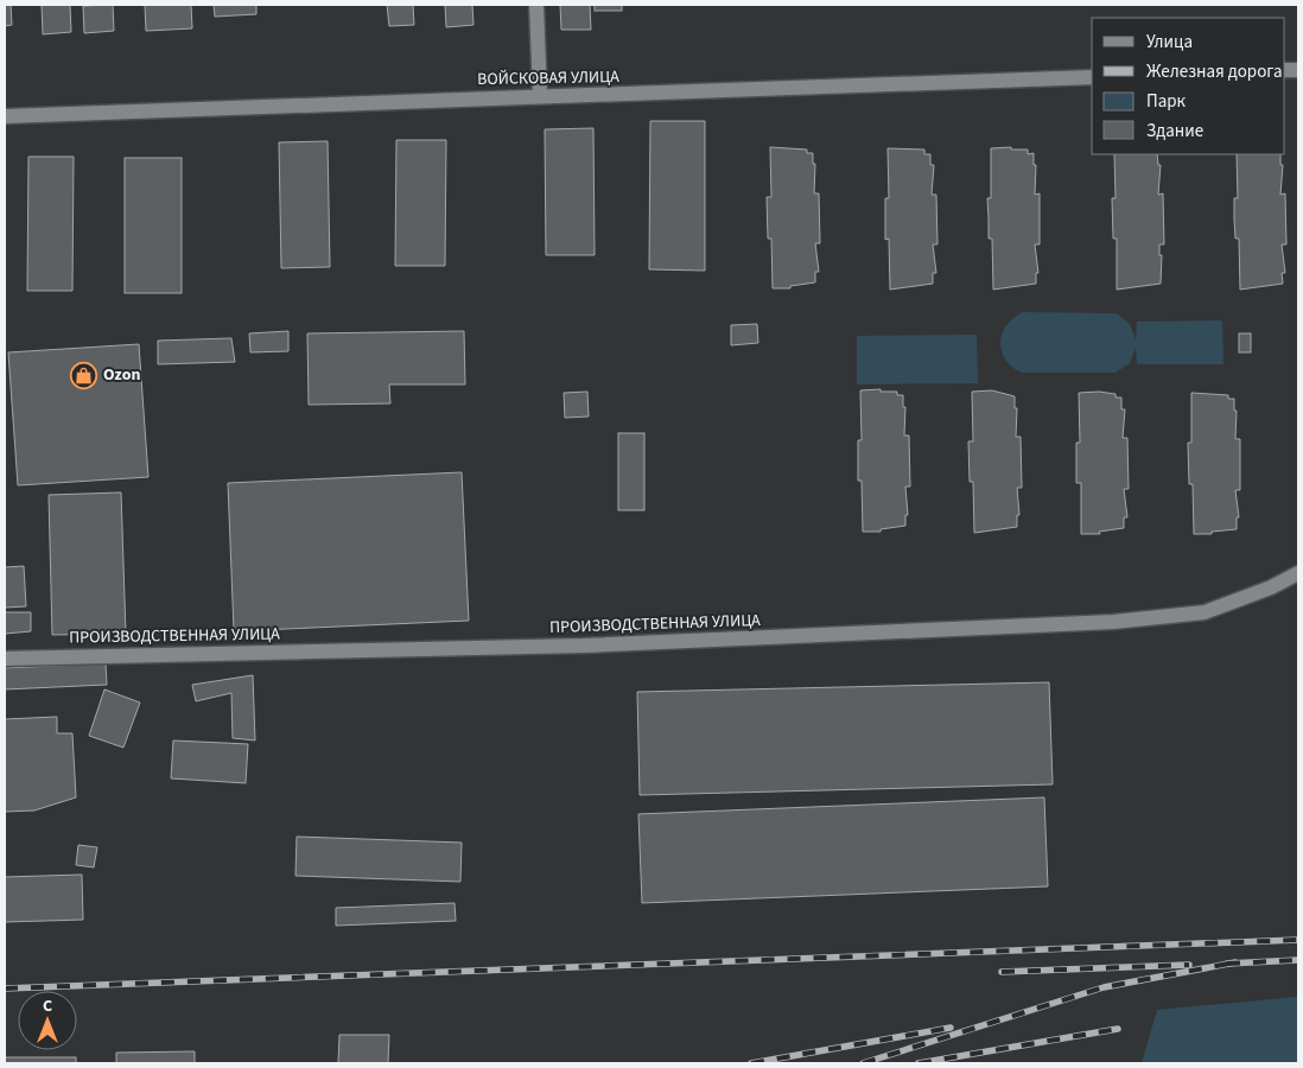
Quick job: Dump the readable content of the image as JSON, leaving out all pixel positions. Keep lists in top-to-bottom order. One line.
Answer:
{"streets":{"street":["ВОЙСКОВАЯ УЛИЦА","ПРОИЗВОДСТВЕННАЯ УЛИЦА"]},"places":{"shop":["Ozon"]},"legend":["Улица","Железная дорога","Парк","Здание"],"north":"top"}
